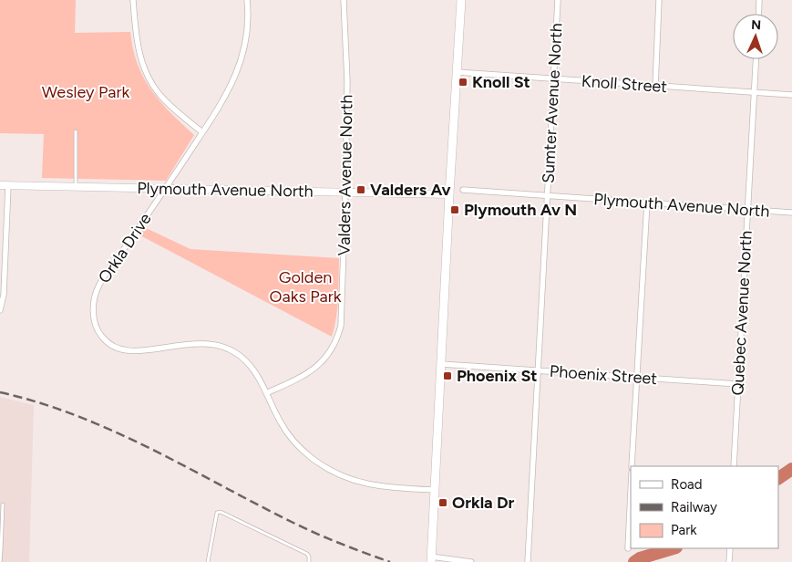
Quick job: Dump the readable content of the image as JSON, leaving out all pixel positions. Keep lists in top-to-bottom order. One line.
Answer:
{"streets":{"street":["Knoll Street","Sumter Avenue North","Valders Avenue North","Plymouth Avenue North","Orkla Drive","Quebec Avenue North","Phoenix Street"]},"crossings":[["Knoll Street","Sumter Avenue North"],["Knoll Street","Quebec Avenue North"],["Sumter Avenue North","Plymouth Avenue North"],["Sumter Avenue North","Phoenix Street"],["Valders Avenue North","Plymouth Avenue North"],["Valders Avenue North","Orkla Drive"],["Plymouth Avenue North","Orkla Drive"],["Plymouth Avenue North","Quebec Avenue North"],["Quebec Avenue North","Phoenix Street"]],"parks":["Wesley Park","Golden Oaks Park"],"places":{"transit":["Knoll St","Valders Av","Plymouth Av N","Phoenix St","Orkla Dr"]},"legend":["Road","Railway","Park"],"north":"top"}
